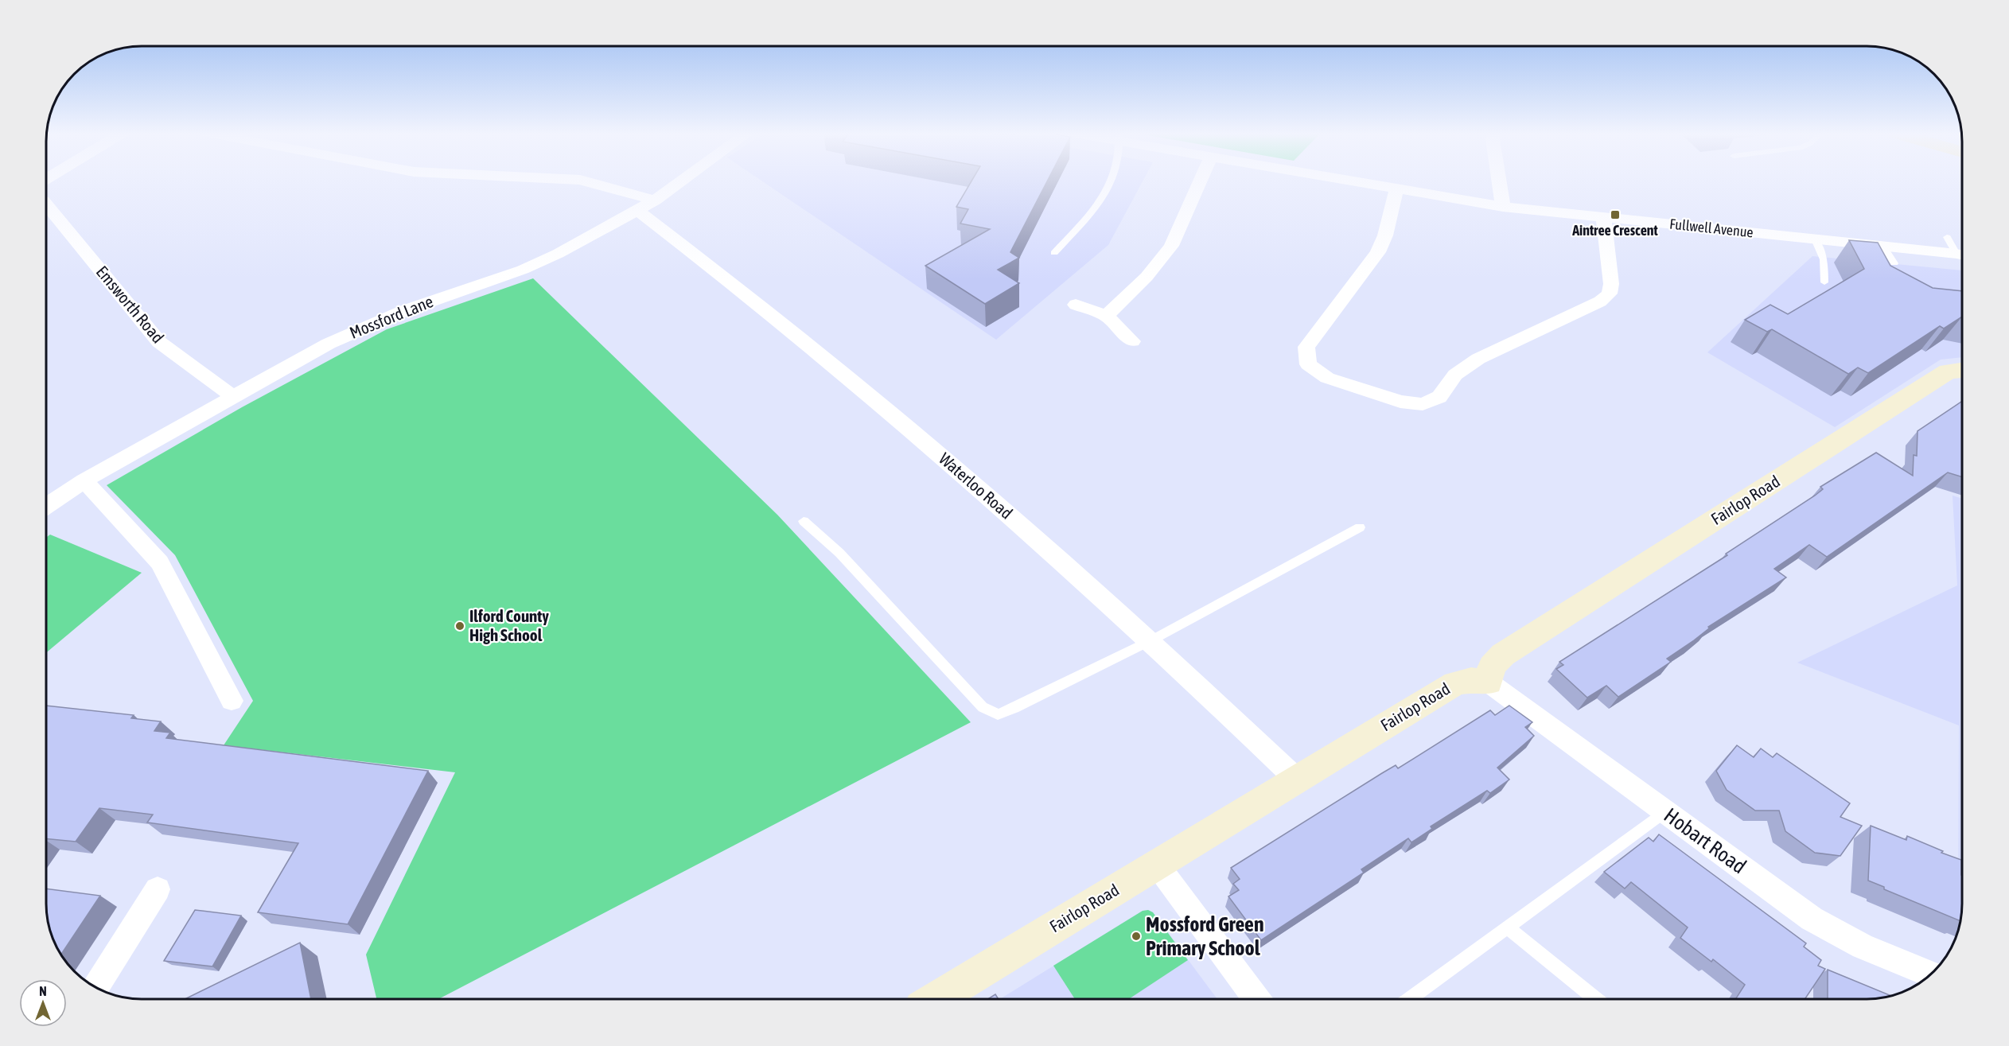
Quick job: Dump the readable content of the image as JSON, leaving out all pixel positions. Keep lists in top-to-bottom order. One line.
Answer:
{"streets":{"street":["Fullwell Avenue","Emsworth Road","Mossford Lane","Waterloo Road","Fairlop Road","Hobart Road"]},"crossings":[["Emsworth Road","Mossford Lane"],["Mossford Lane","Waterloo Road"],["Waterloo Road","Fairlop Road"],["Fairlop Road","Hobart Road"]],"places":{"transit":["Aintree Crescent"],"other":["Ilford County High School","Mossford Green Primary School"]},"north":"top"}
